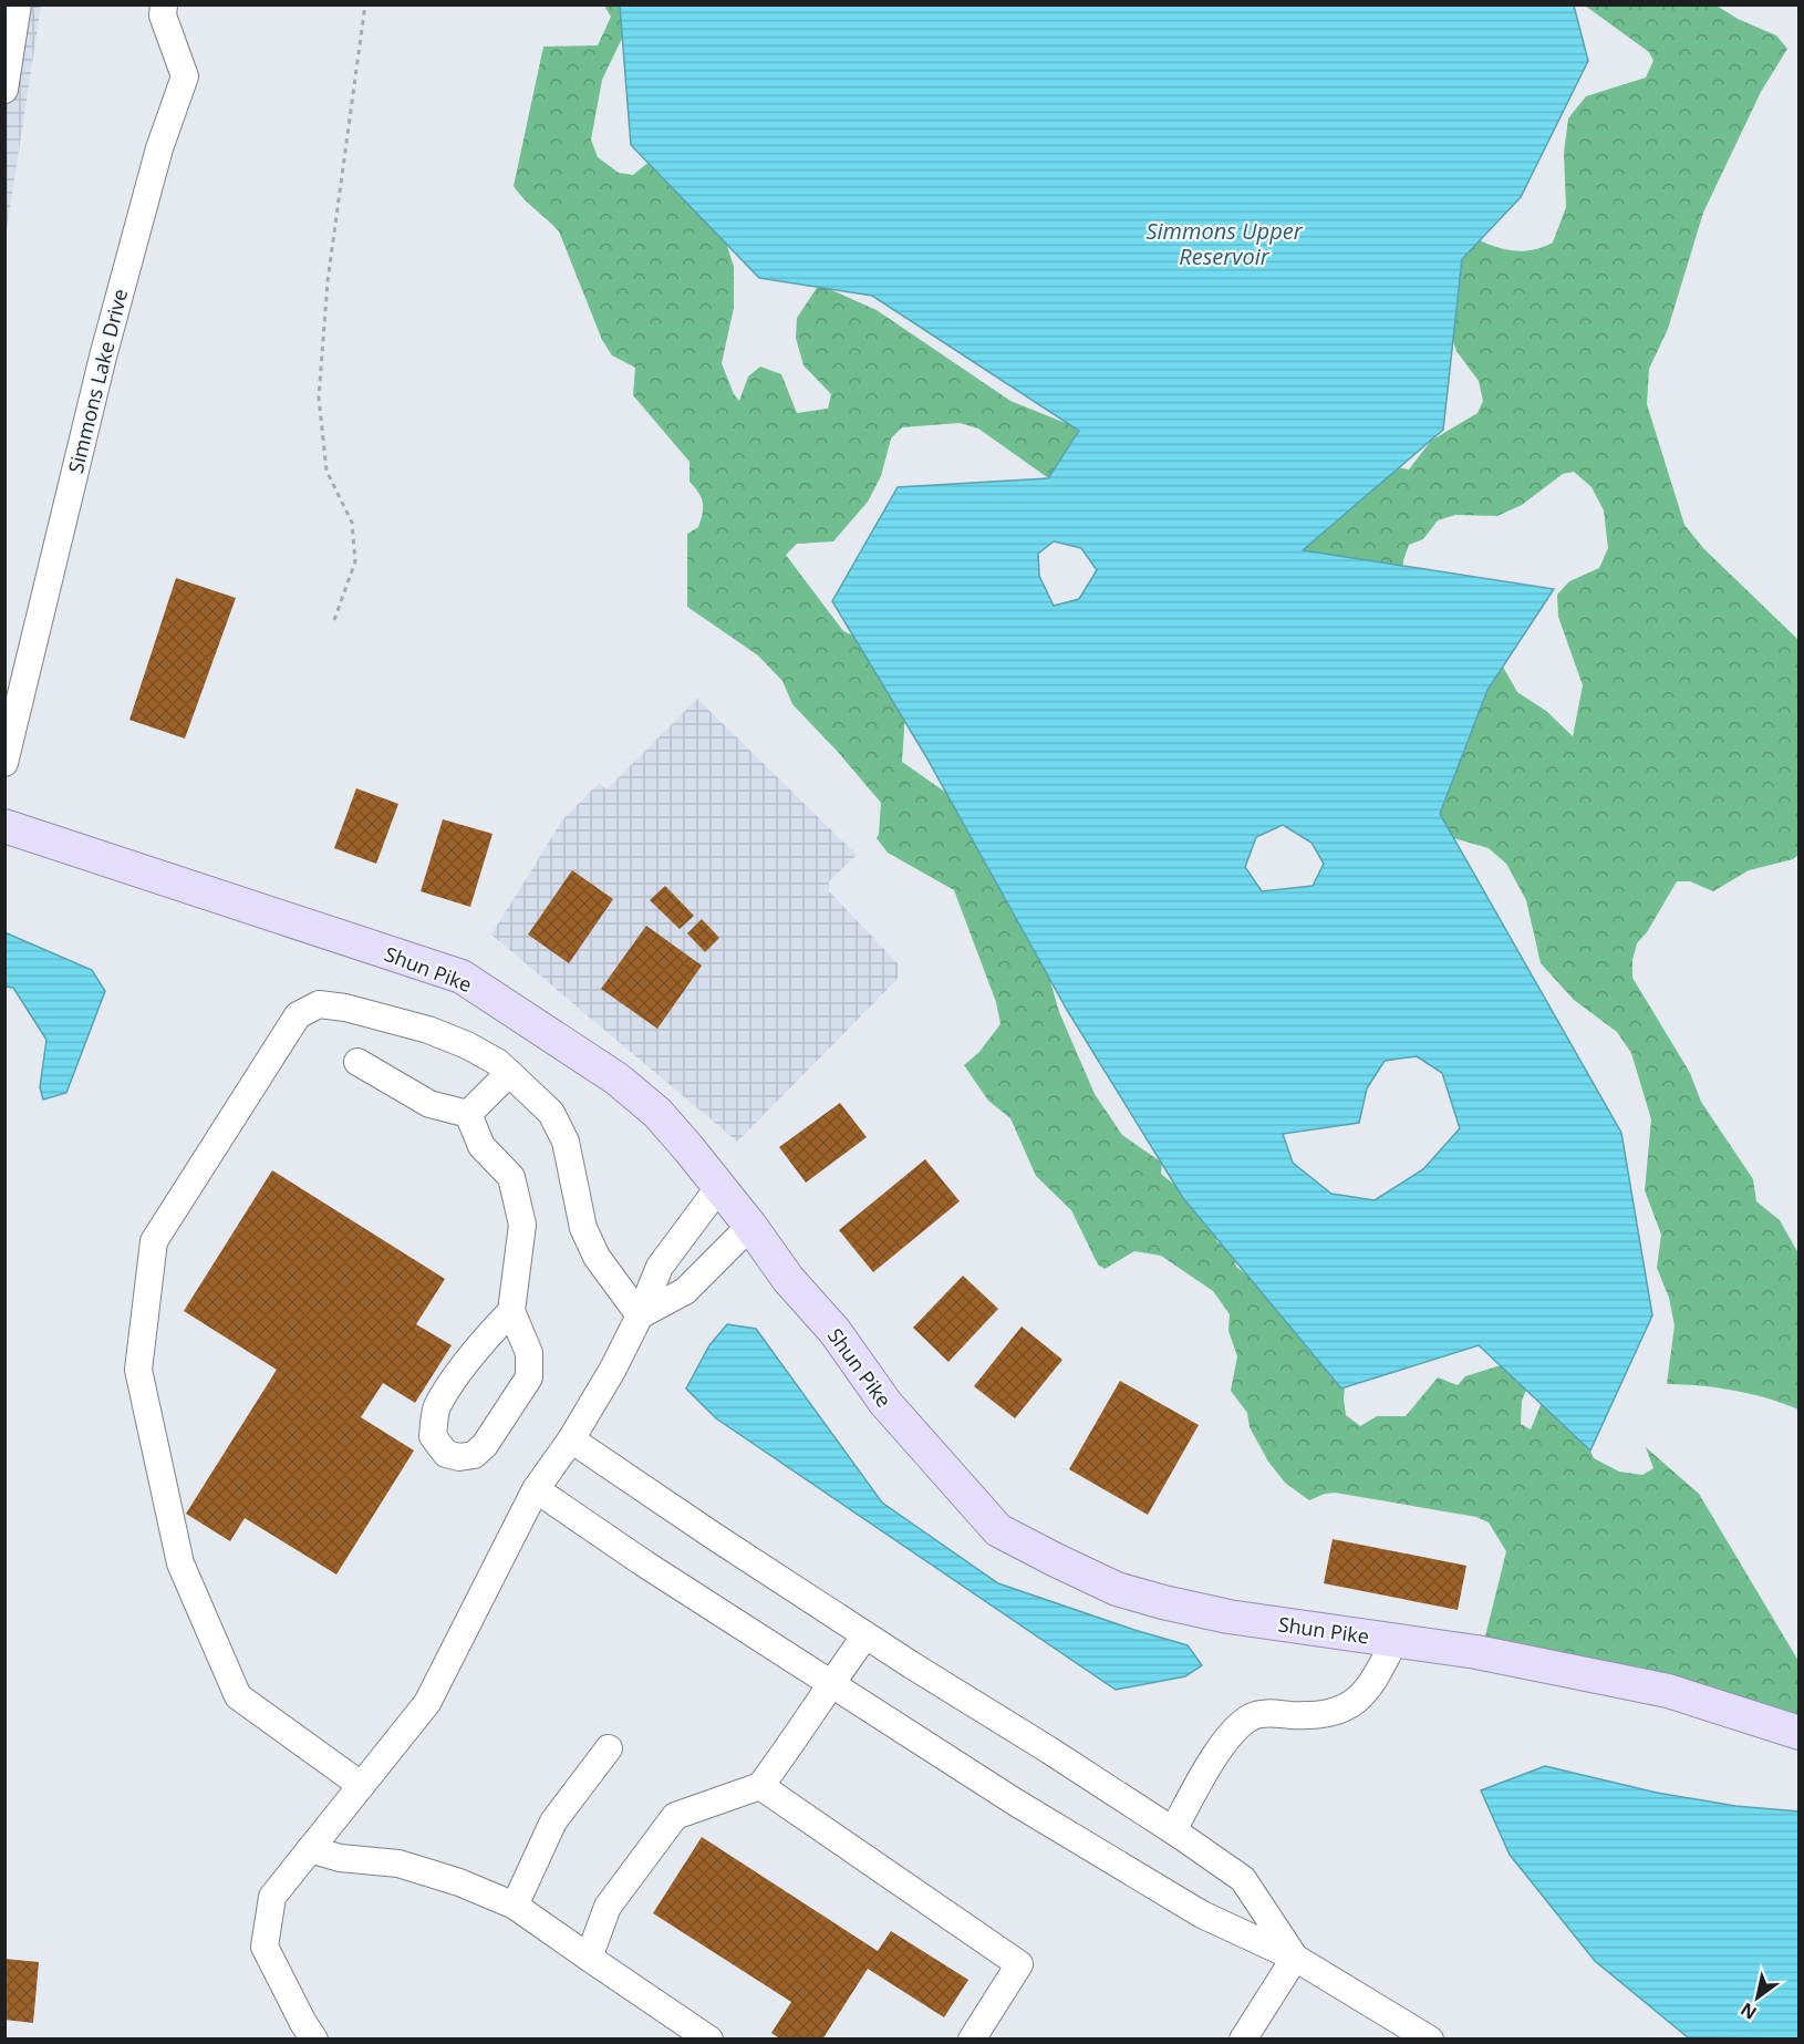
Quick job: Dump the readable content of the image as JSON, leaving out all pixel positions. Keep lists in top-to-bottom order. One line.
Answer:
{"streets":{"main road":["Shun Pike"],"street":["Simmons Lake Drive"]},"water":["Simmons Upper Reservoir"],"north":"bottom left"}
